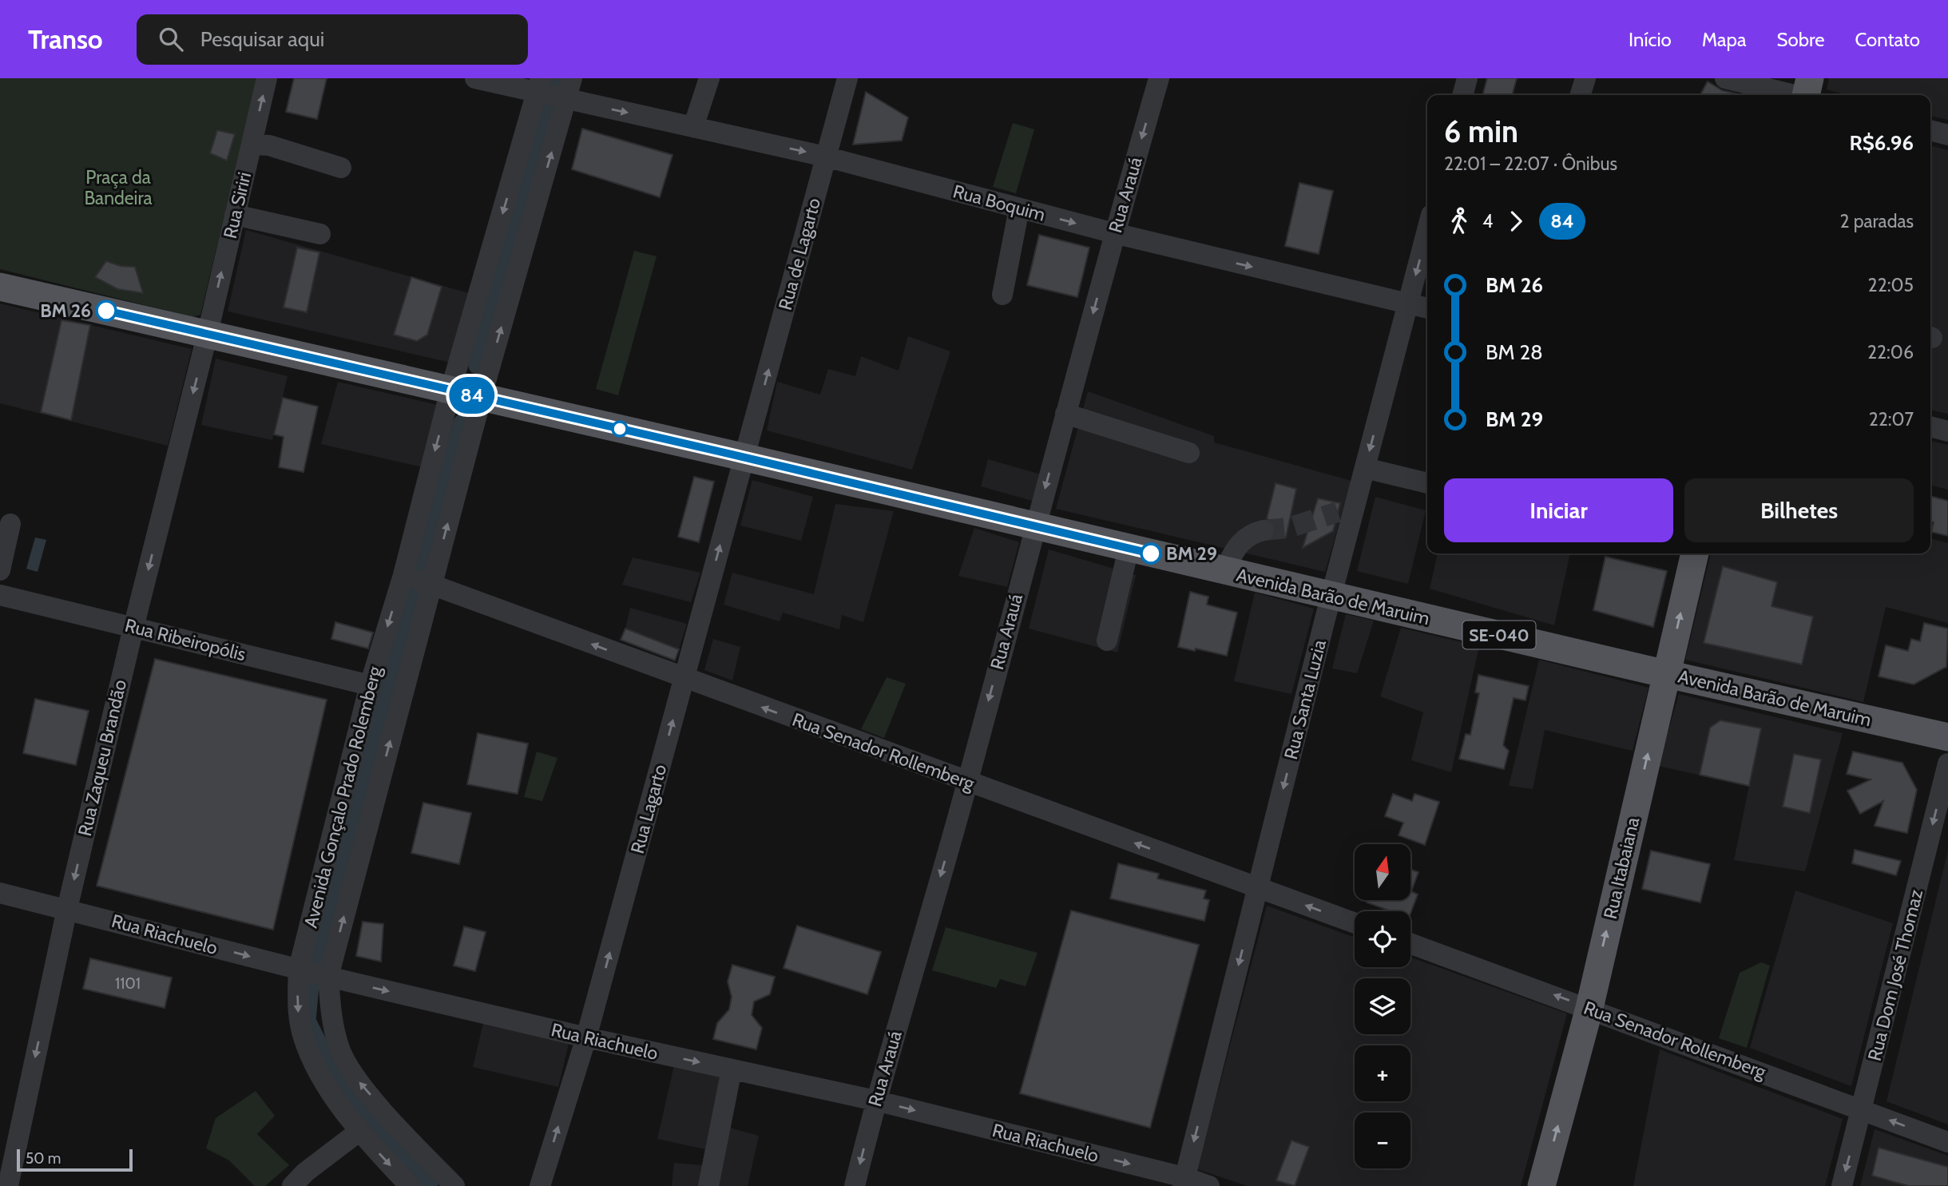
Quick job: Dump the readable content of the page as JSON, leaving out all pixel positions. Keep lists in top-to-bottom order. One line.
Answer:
{"streets":{"main road":["Avenida Barão de Maruim","SE-040","Rua Itabaiana"],"street":["Rua Arauá","Rua Boquim","Rua Siriri","Rua de Lagarto","Rua Ribeiropólis","Rua Santa Luzia","Rua Senador Rollemberg","Rua Zaqueu Brandão","Avenida Gonçalo Prado Rolemberg","Rua Lagarto","Rua Riachuelo","Rua Dom José Thomaz"]},"crossings":[["Rua Arauá","Rua Boquim"],["Rua Arauá","Avenida Barão de Maruim"],["Rua Arauá","Rua Senador Rollemberg"],["Rua Arauá","Rua Riachuelo"],["Rua Boquim","Rua de Lagarto"],["Rua Boquim","Rua Santa Luzia"],["Rua Boquim","Avenida Gonçalo Prado Rolemberg"],["Rua Siriri","Avenida Barão de Maruim"],["Rua Siriri","Rua Zaqueu Brandão"],["Rua de Lagarto","Rua Lagarto"],["Avenida Barão de Maruim","Rua Santa Luzia"],["Avenida Barão de Maruim","Rua Zaqueu Brandão"],["Avenida Barão de Maruim","Avenida Gonçalo Prado Rolemberg"],["Avenida Barão de Maruim","Rua Lagarto"],["Avenida Barão de Maruim","Rua Itabaiana"],["Rua Ribeiropólis","Rua Zaqueu Brandão"],["Rua Ribeiropólis","Avenida Gonçalo Prado Rolemberg"],["Rua Santa Luzia","Rua Senador Rollemberg"],["Rua Santa Luzia","Rua Riachuelo"],["Rua Senador Rollemberg","Avenida Gonçalo Prado Rolemberg"],["Rua Senador Rollemberg","Rua Lagarto"],["Rua Senador Rollemberg","Rua Itabaiana"],["Rua Senador Rollemberg","Rua Dom José Thomaz"],["Rua Zaqueu Brandão","Rua Riachuelo"],["Avenida Gonçalo Prado Rolemberg","Rua Riachuelo"],["Rua Lagarto","Rua Riachuelo"]],"one_way":["Rua Arauá","Rua Boquim","Rua Siriri","Rua de Lagarto","Rua Santa Luzia","Rua Senador Rollemberg","Rua Zaqueu Brandão","Rua Lagarto","Rua Itabaiana","Rua Riachuelo","Rua Dom José Thomaz"],"parks":["Praça da Bandeira"],"places":["BM 26","BM 29"],"lines":["bus line 84"],"house_numbers":["1101"],"scale_bar":"50 m","north":"top","page":{"header":"Transo","search":"Pesquisar aqui","nav":["Início","Mapa","Sobre","Contato"],"on_map":"84","heading":["6 min","22:01 – 22:07 · Ônibus","R$6.96"],"legs":["4","84","2 paradas"],"list":[{"name":"BM 26","value":"22:05"},{"name":"BM 28","value":"22:06"},{"name":"BM 29","value":"22:07"}],"buttons":["Iniciar","Bilhetes"],"map_buttons":["+","−"],"scale":"50 m"}}
